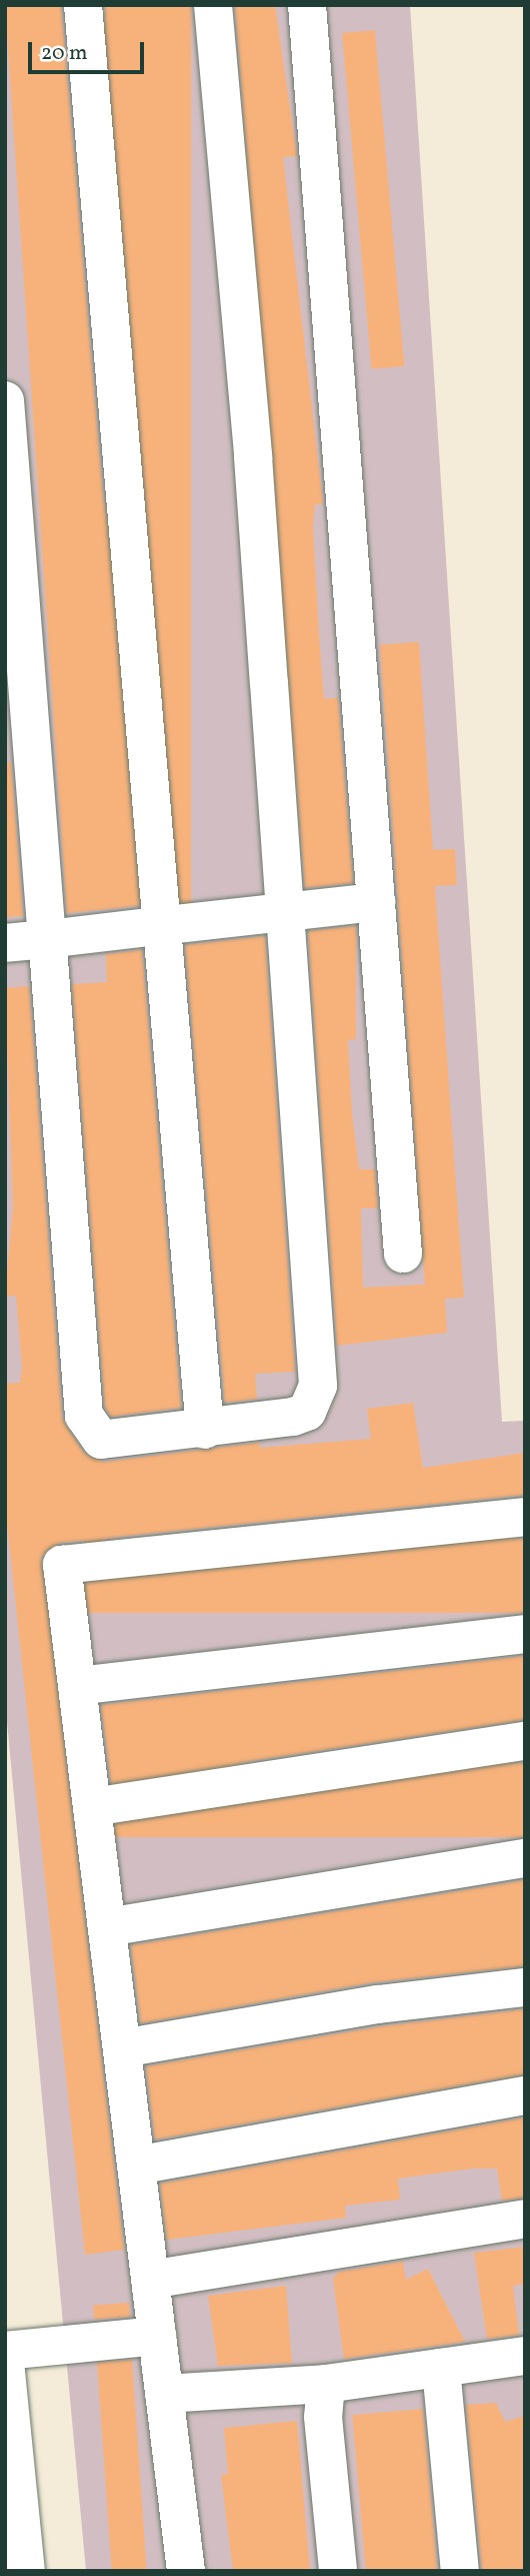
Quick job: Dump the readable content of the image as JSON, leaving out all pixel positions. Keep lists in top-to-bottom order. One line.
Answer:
{"scale_bar":"20 m"}
